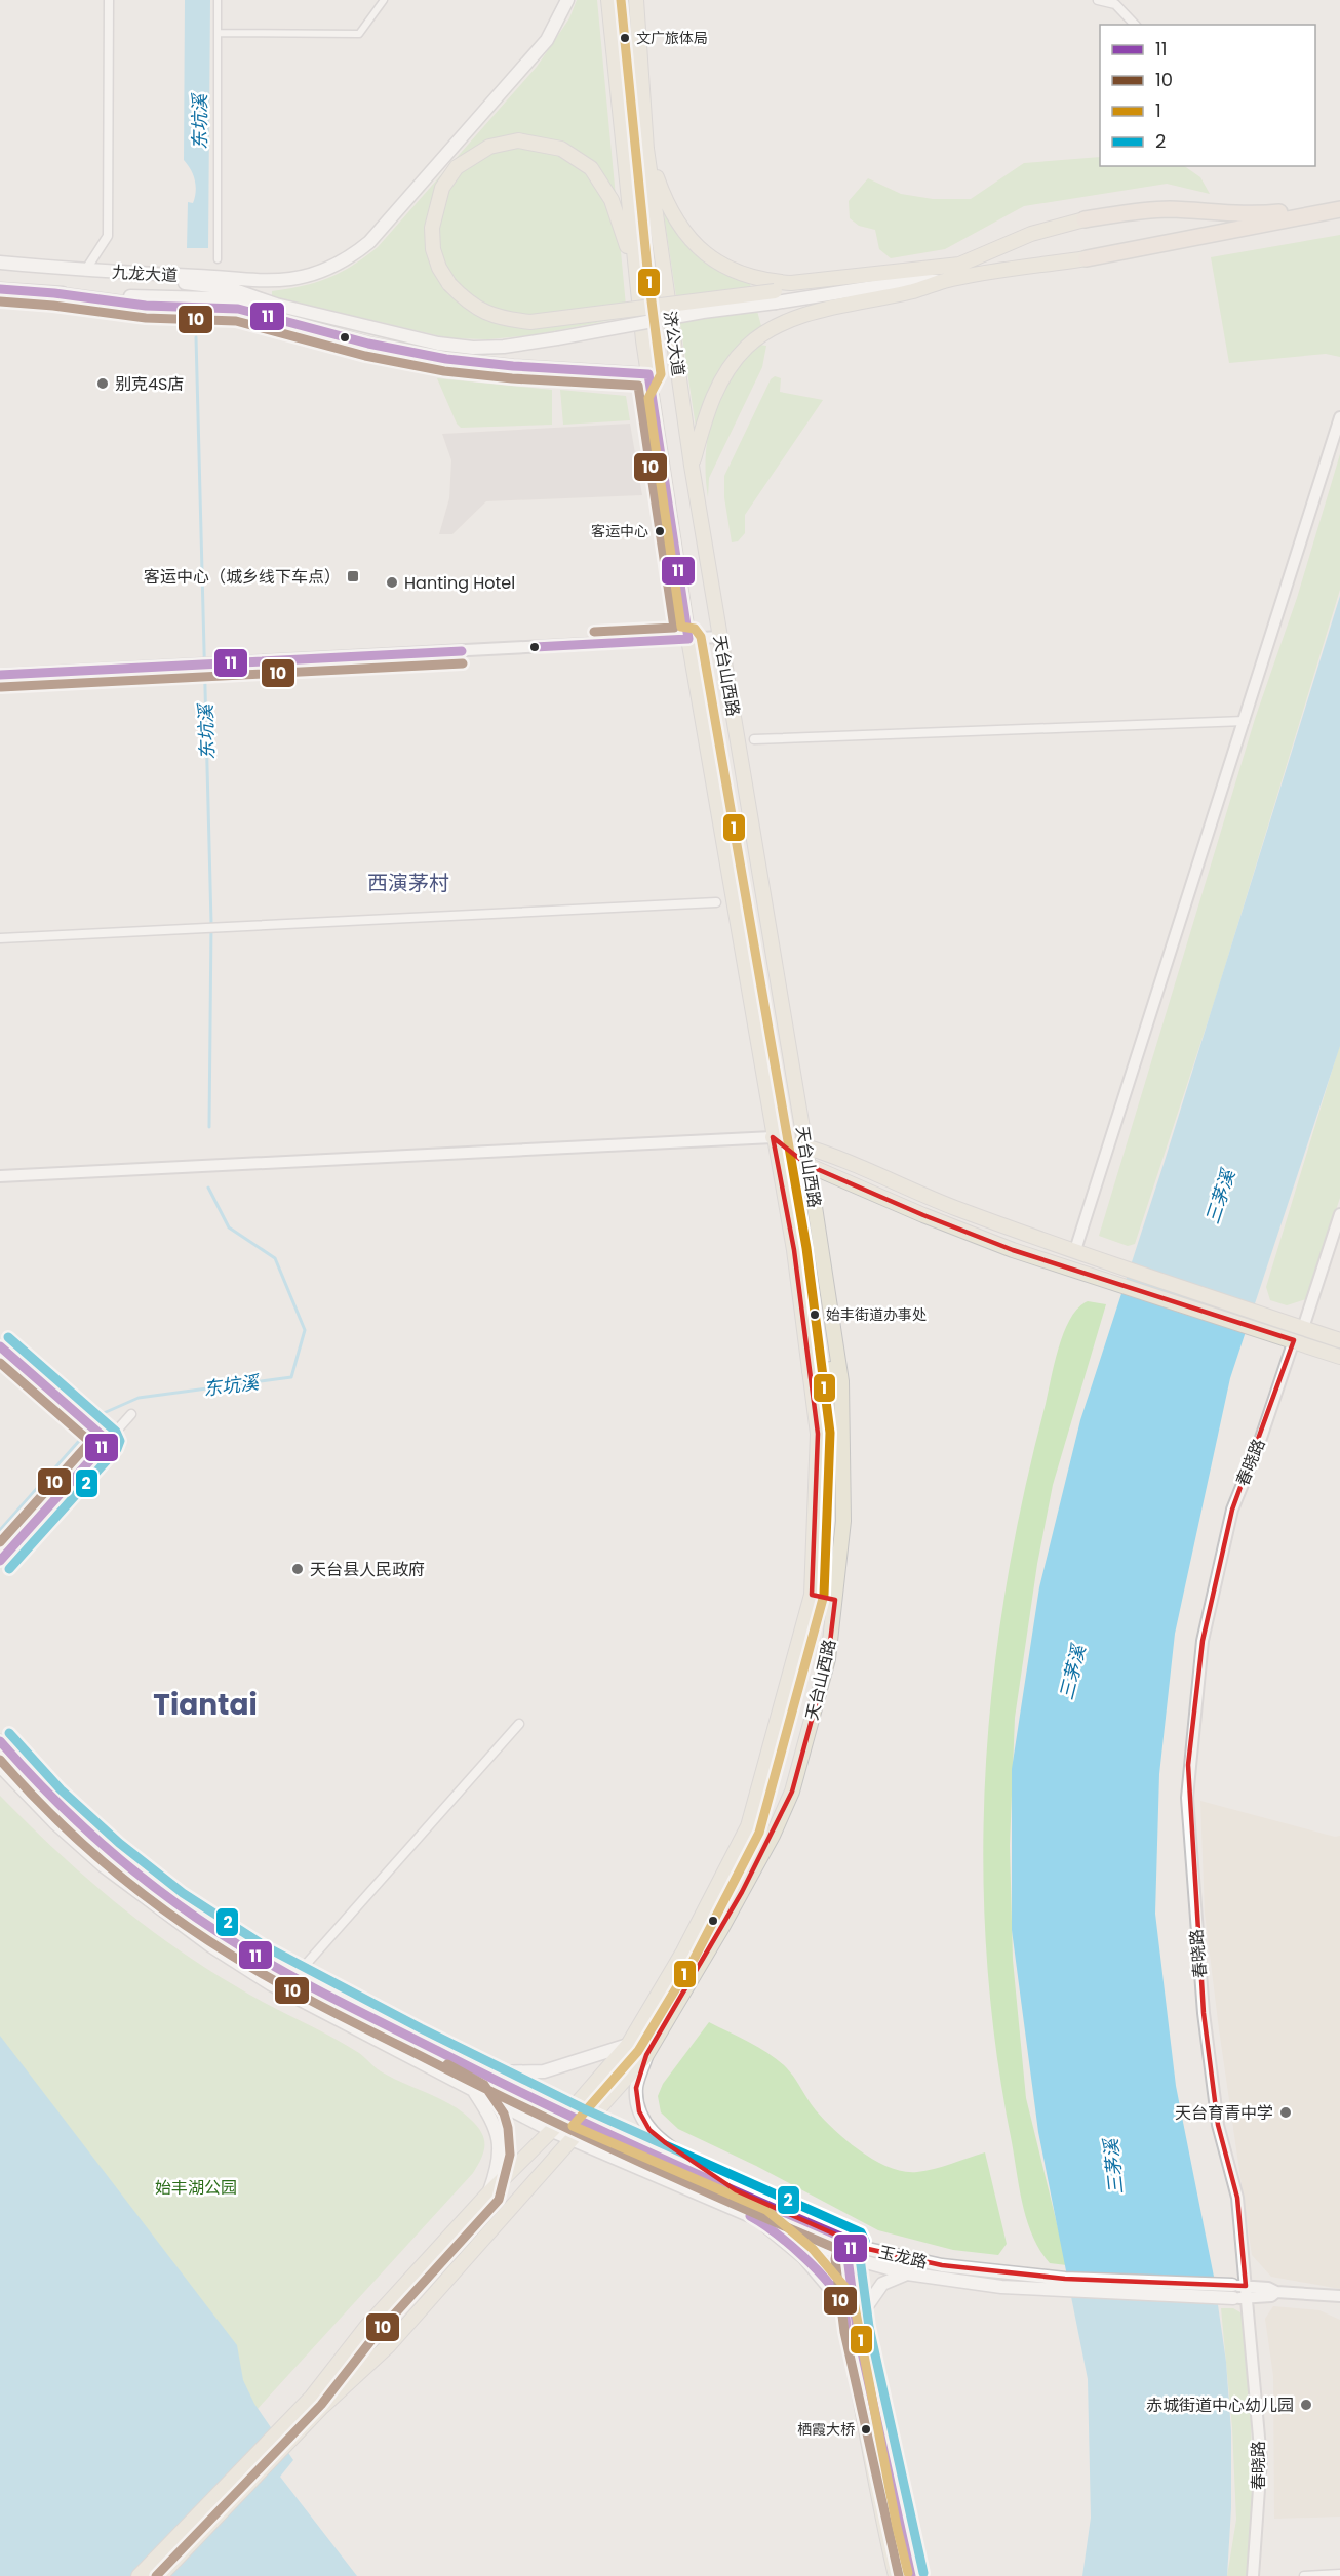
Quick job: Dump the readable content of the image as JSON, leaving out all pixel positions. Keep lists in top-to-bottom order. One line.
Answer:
{"streets":{"main road":["九龙大道","济公大道","天台山西路","玉龙路"],"street":["春晓路"]},"crossings":[["济公大道","天台山西路"],["天台山西路","玉龙路"]],"districts":["西演茅村","Tiantai"],"water":["东坑溪","三茅溪"],"parks":["始丰湖公园"],"places":{"other":["文广旅体局","别克4S店","客运中心","Hanting Hotel","始丰街道办事处","天台县人民政府","天台育青中学","赤城街道中心幼儿园","栖霞大桥"],"transit":["客运中心（城乡线下车点）"]},"lines":["transit line 1","transit line 11","transit line 10","transit line 2"],"legend":["11","10","1","2"]}
